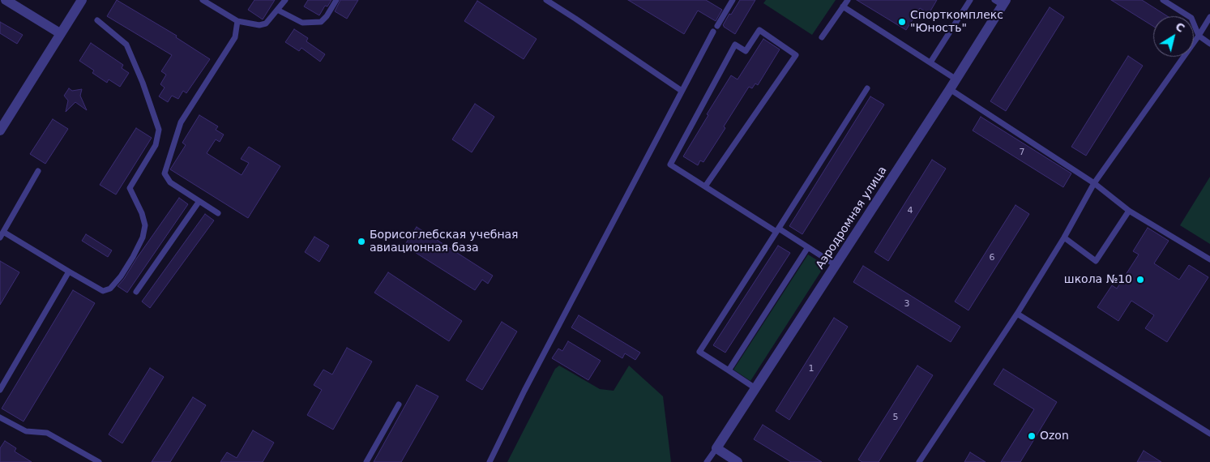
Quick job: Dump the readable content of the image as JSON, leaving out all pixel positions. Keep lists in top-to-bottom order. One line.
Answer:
{"streets":{"street":["Аэродромная улица"]},"places":["Спорткомплекс \"Юность\"","Борисоглебская учебная авиационная база","школа №10","Ozon"],"house_numbers":["7","4","6","3","1","5"],"north":"top right"}
